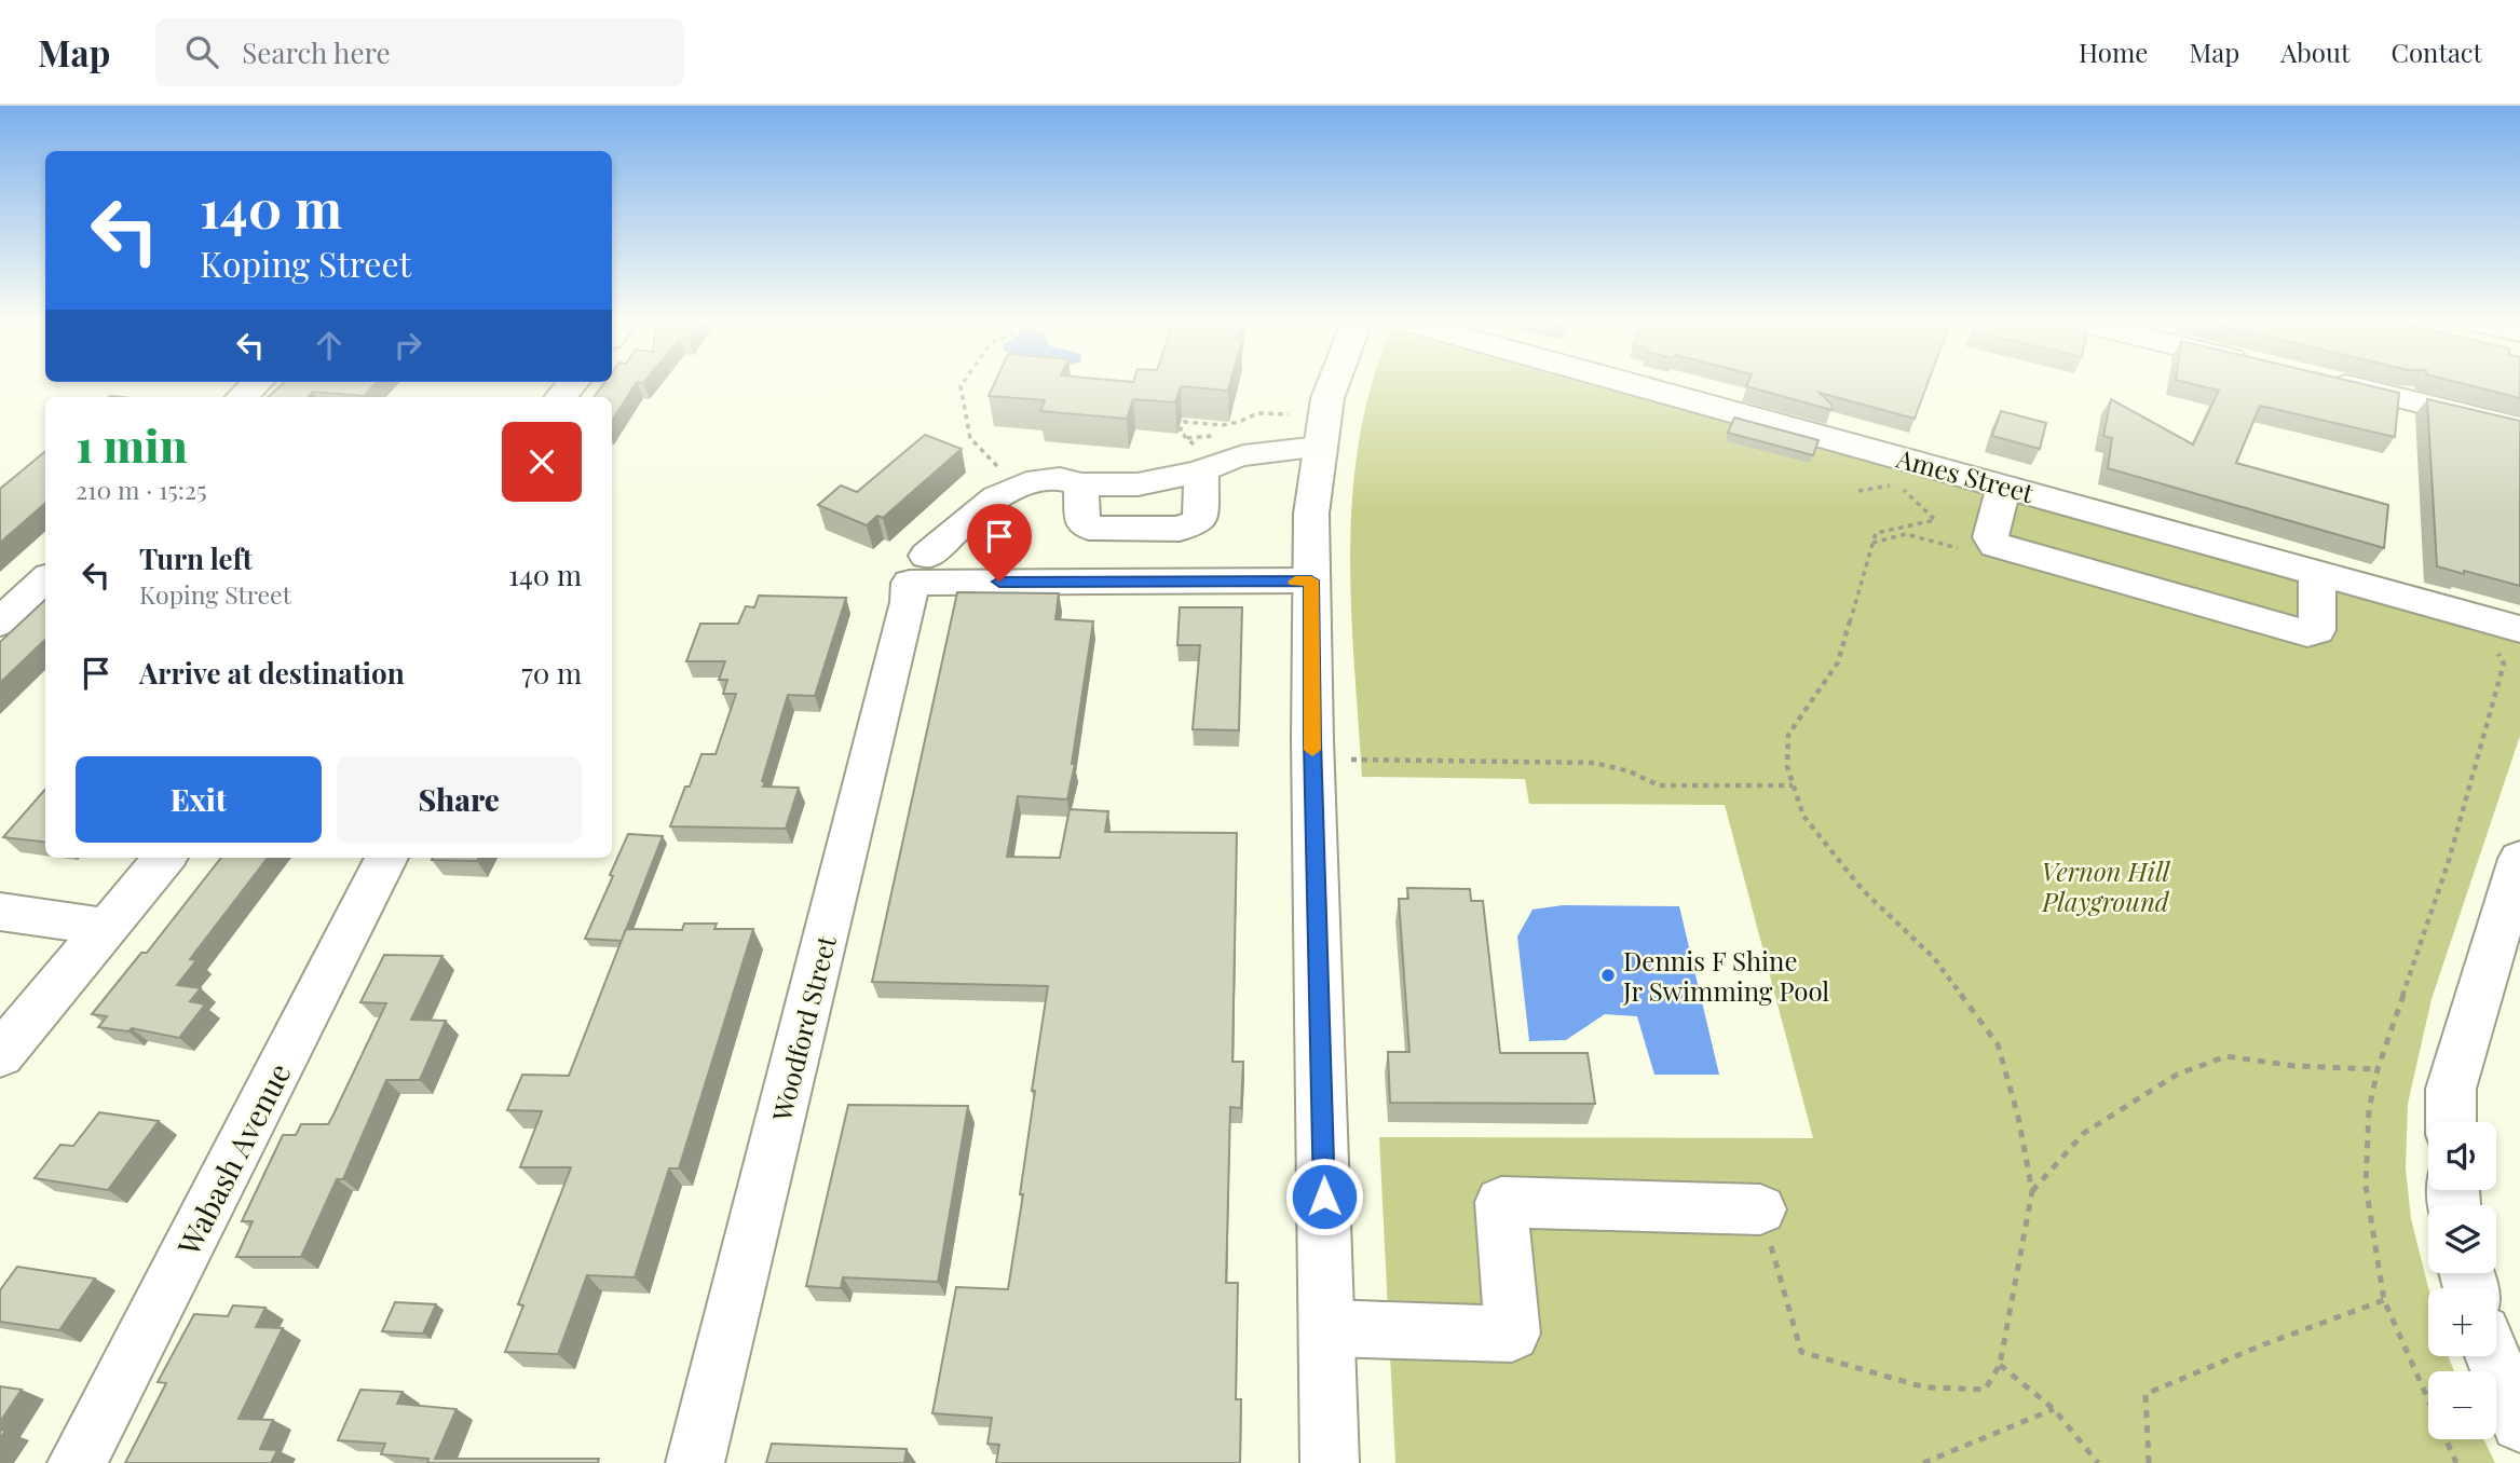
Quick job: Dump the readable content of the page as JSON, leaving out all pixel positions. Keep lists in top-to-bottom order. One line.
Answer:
{"streets":{"street":["Ames Street","Woodford Street","Wabash Avenue"]},"parks":["Vernon Hill Playground"],"places":["Dennis F Shine Jr Swimming Pool"],"page":{"header":"Map","search":"Search here","nav":["Home","Map","About","Contact"],"turn":["140 m","Koping Street"],"heading":["1 min","210 m · 15:25"],"list":[{"name":"Turn left","note":"Koping Street","value":"140 m"},{"name":"Arrive at destination","value":"70 m"}],"buttons":["Exit","Share"],"map_buttons":["+","−"]}}
